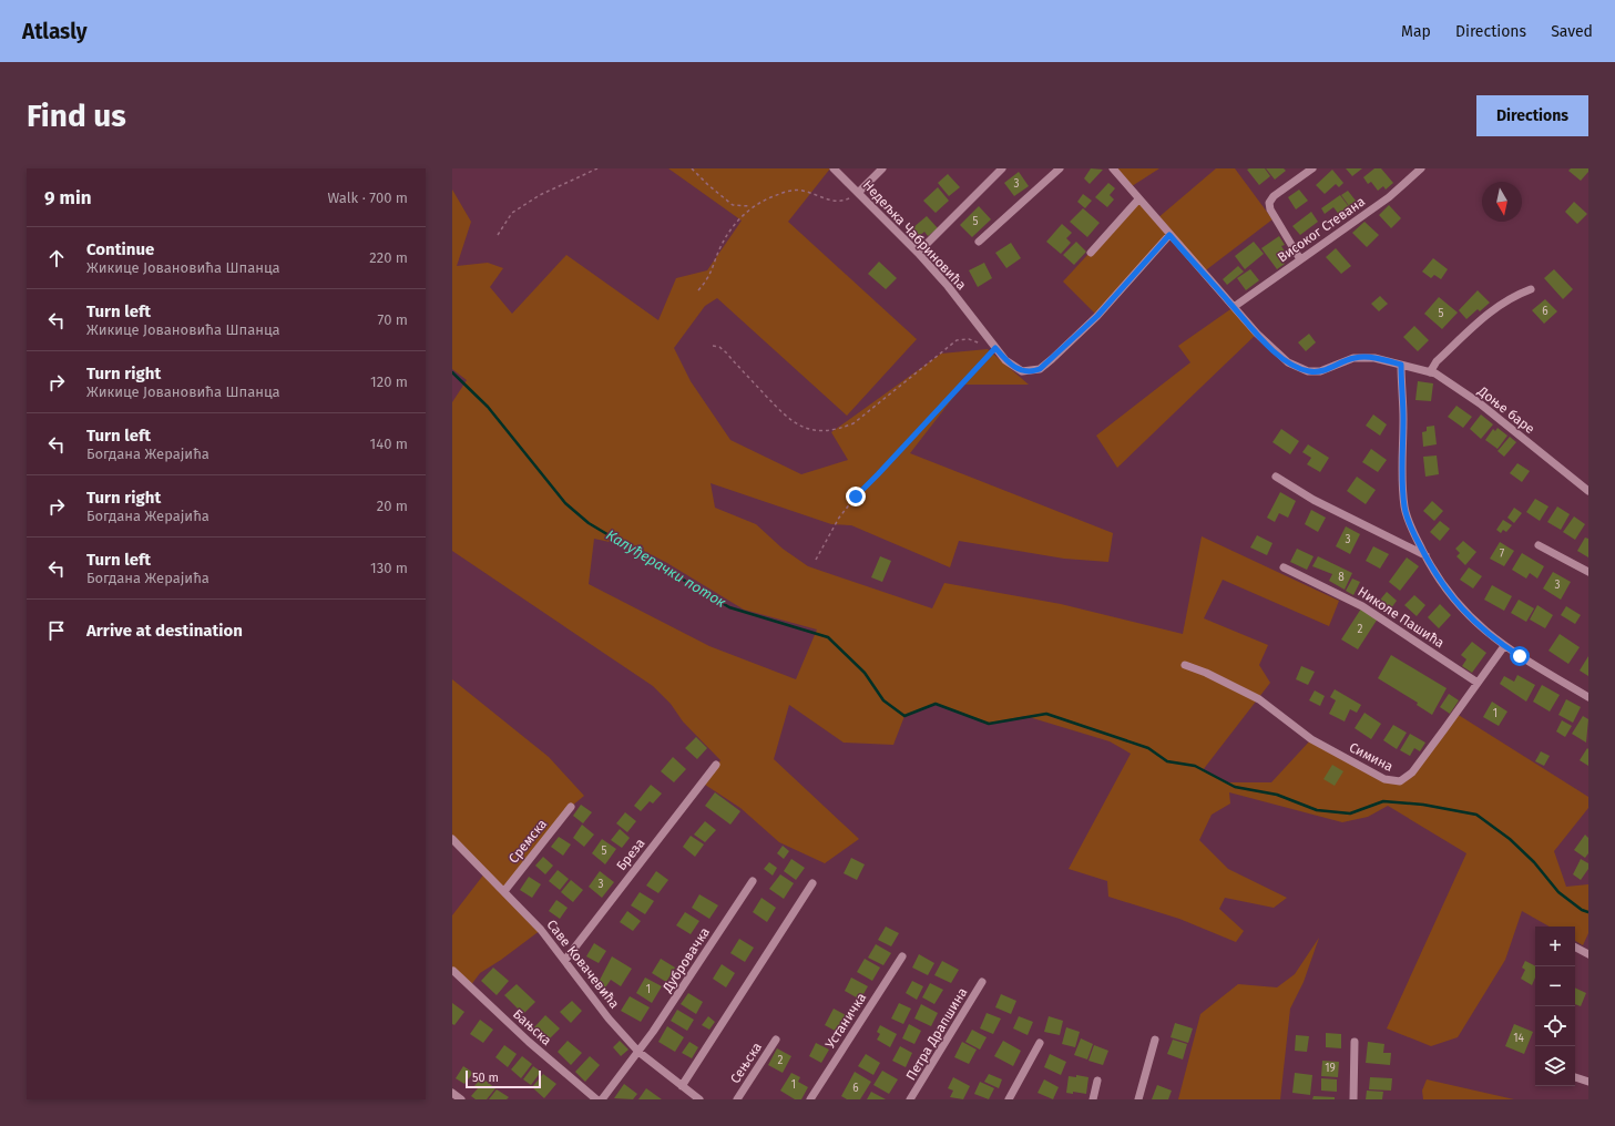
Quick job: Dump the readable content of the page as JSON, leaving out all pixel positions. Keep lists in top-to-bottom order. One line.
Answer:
{"streets":{"street":["Високог Стевана","Недељка Чабриновића","Доње баре","Николе Пашића","Симина","Сремска","Бреза","Дубровачка","Саве Ковачевића","Устаничка","Бањска","Петра Драпшина","Сењска"]},"crossings":[["Високог Стевана","Доње баре"],["Недељка Чабриновића","Доње баре"],["Николе Пашића","Симина"],["Сремска","Саве Ковачевића"],["Бреза","Саве Ковачевића"],["Дубровачка","Саве Ковачевића"]],"water":["Калуђерачки поток"],"house_numbers":["3","5","6","5","3","7","8","3","2","1","5","3","1","14","2","19","1","6"],"scale_bar":"50 m","north":"bottom","page":{"header":"Atlasly","nav":["Map","Directions","Saved"],"buttons":"Directions","title":"Find us","heading":["9 min","Walk · 700 m"],"list":[["Continue","Жикице Јовановића Шпанца","220 m"],["Turn left","Жикице Јовановића Шпанца","70 m"],["Turn right","Жикице Јовановића Шпанца","120 m"],["Turn left","Богдана Жерајића","140 m"],["Turn right","Богдана Жерајића","20 m"],["Turn left","Богдана Жерајића","130 m"],"Arrive at destination"],"map_buttons":["+","−"],"scale":"50 m"}}
